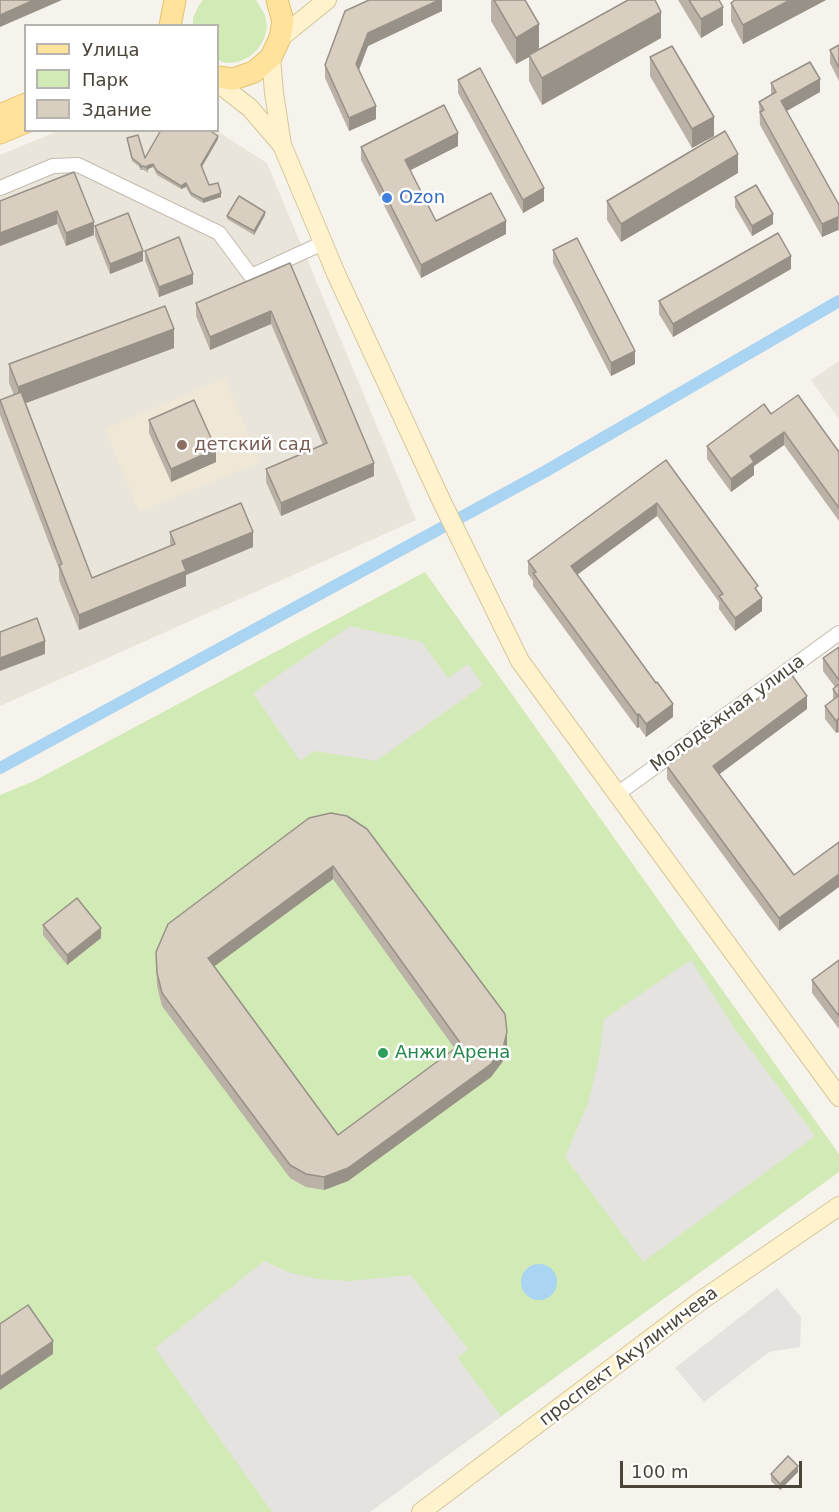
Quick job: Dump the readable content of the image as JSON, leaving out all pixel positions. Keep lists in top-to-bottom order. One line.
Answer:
{"streets":{"street":["Молодёжная улица","проспект Акулиничева"]},"places":["Ozon","детский сад","Анжи Арена"],"legend":["Улица","Парк","Здание"],"scale_bar":"100 m"}
